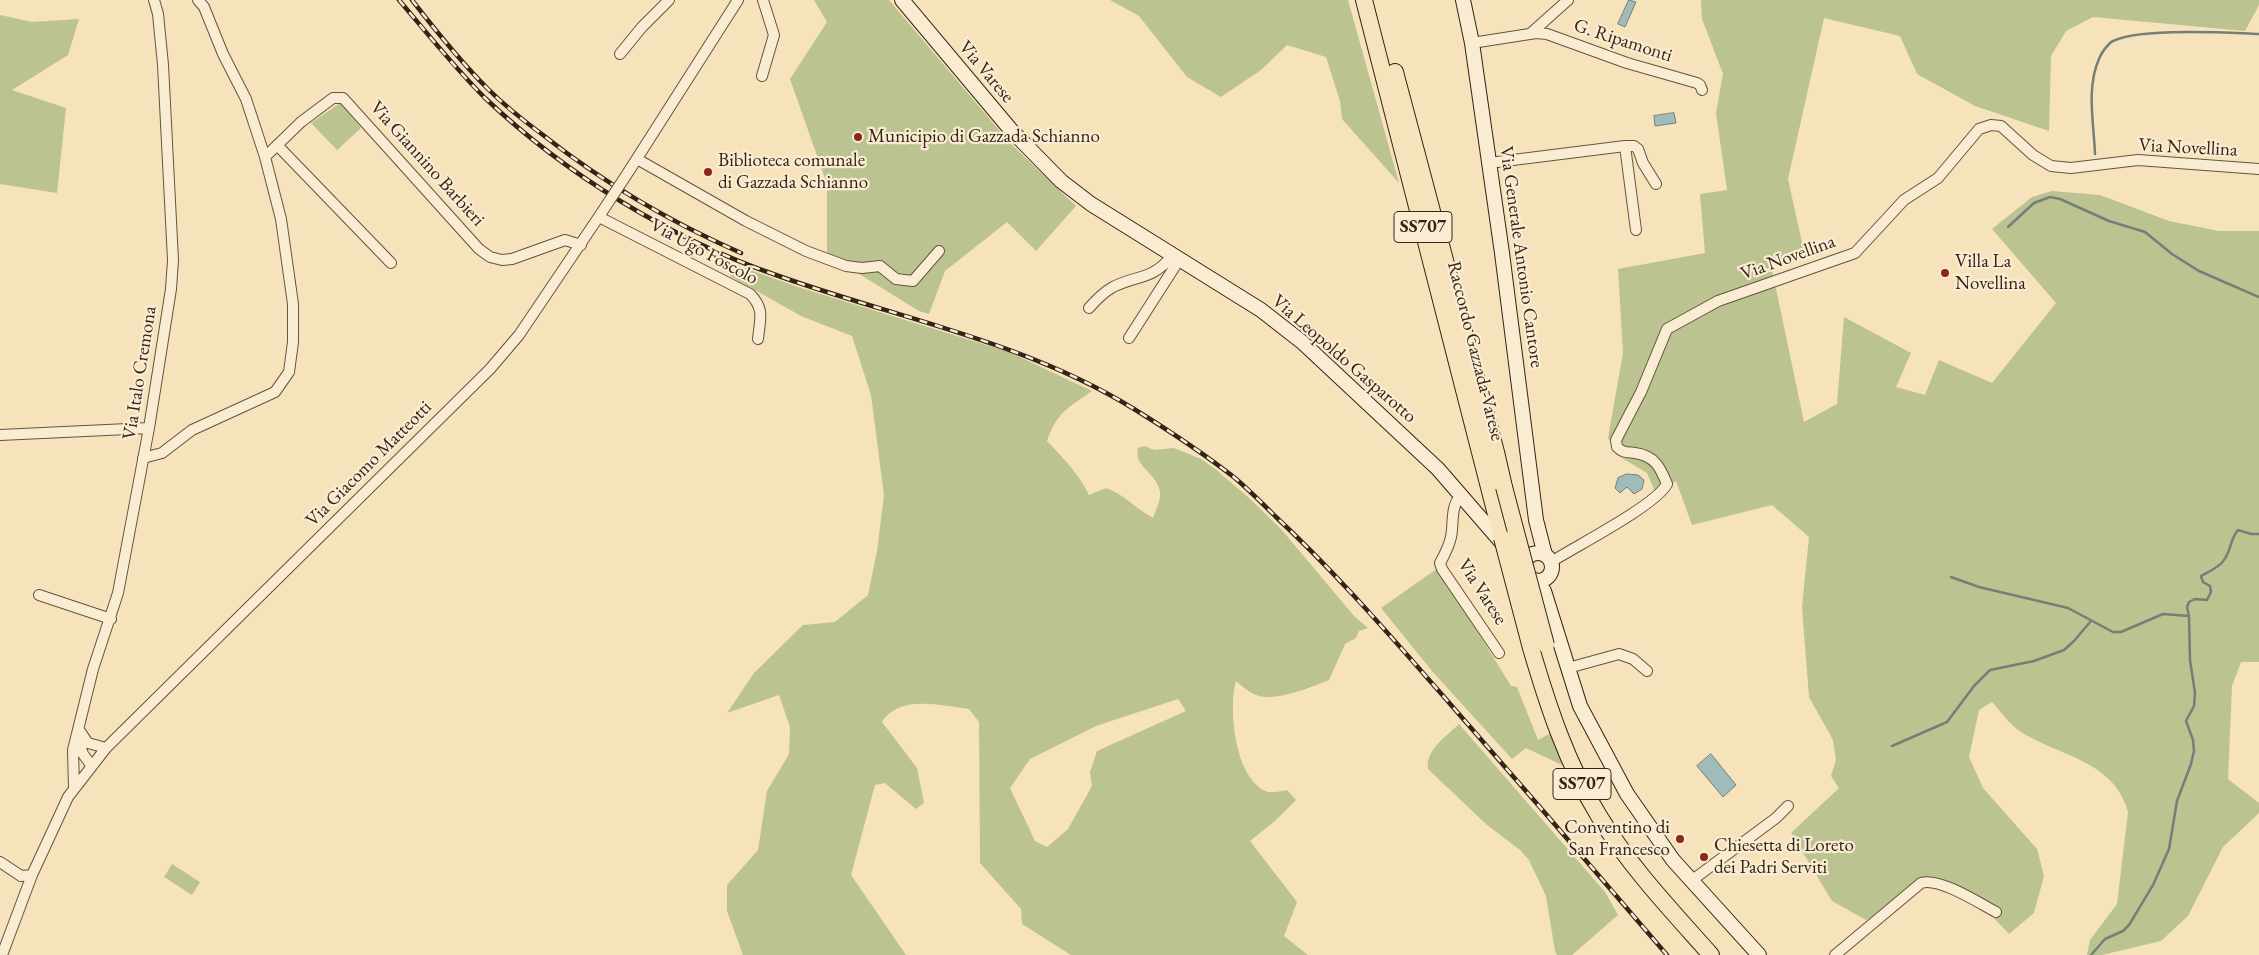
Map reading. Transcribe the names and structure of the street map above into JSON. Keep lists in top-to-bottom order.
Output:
{
  "streets": {
    "highway": ["SS707", "Raccordo Gazzada-Varese"],
    "main road": ["Via Varese", "Via Generale Antonio Cantore", "Via Leopoldo Gasparotto"],
    "street": [
      "G. Ripamonti",
      "Via Novellina",
      "Via Giannino Barbieri",
      "Via Ugo Foscolo",
      "Via Italo Cremona",
      "Via Giacomo Matteotti"
    ]
  },
  "crossings": [
    ["G. Ripamonti", "Via Generale Antonio Cantore"],
    ["Via Varese", "Via Leopoldo Gasparotto"],
    ["Via Novellina", "Via Generale Antonio Cantore"],
    ["Via Novellina", "Via Leopoldo Gasparotto"],
    ["Via Giannino Barbieri", "Via Giacomo Matteotti"],
    ["Via Ugo Foscolo", "Via Giacomo Matteotti"],
    ["Via Generale Antonio Cantore", "Via Leopoldo Gasparotto"],
    ["Raccordo Gazzada-Varese", "Via Leopoldo Gasparotto"],
    ["Via Italo Cremona", "Via Giacomo Matteotti"]
  ],
  "places": [
    "Municipio di Gazzada Schianno",
    "Biblioteca comunale di Gazzada Schianno",
    "Villa La Novellina",
    "Conventino di San Francesco",
    "Chiesetta di Loreto dei Padri Serviti"
  ]
}
